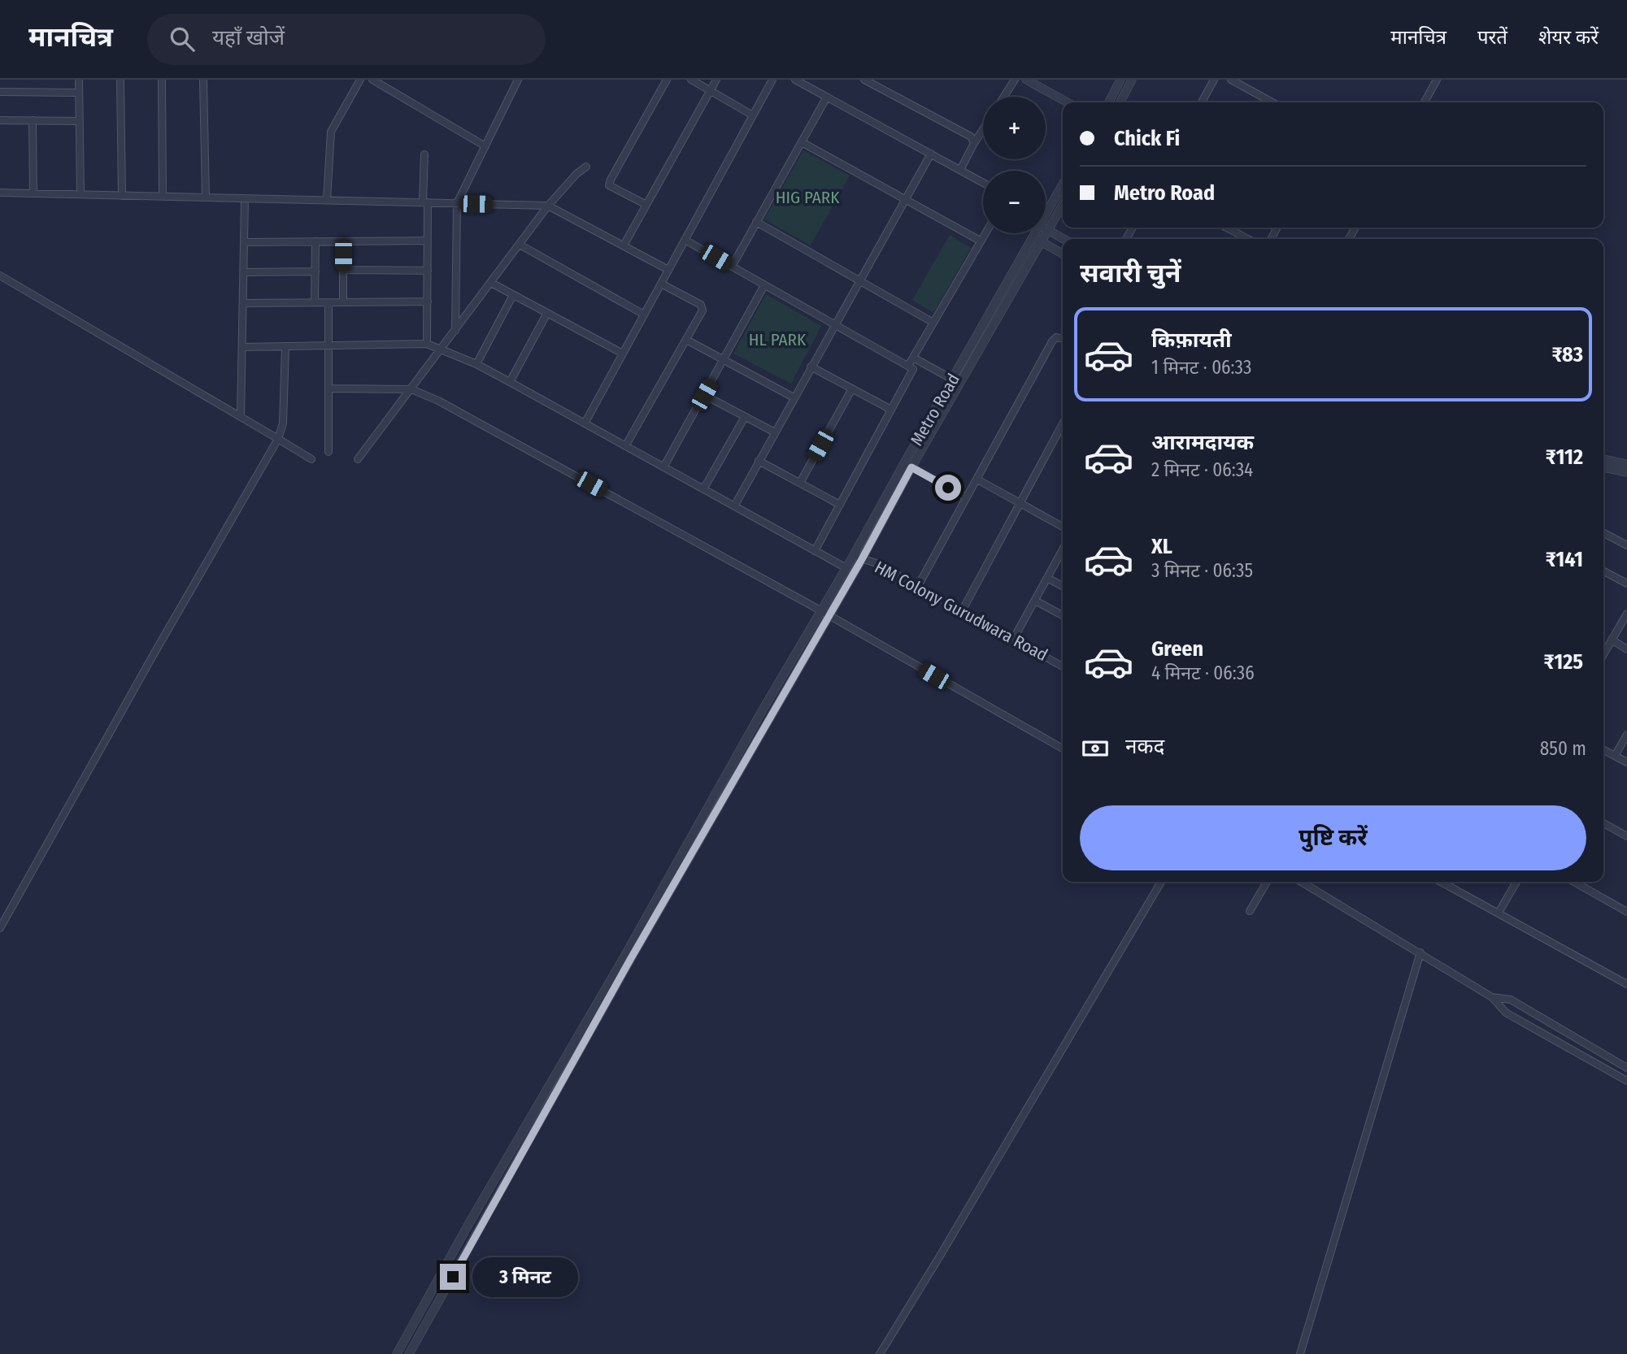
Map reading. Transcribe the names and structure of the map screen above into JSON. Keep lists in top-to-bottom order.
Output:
{
  "streets": {
    "street": ["Metro Road", "HM Colony Gurudwara Road"]
  },
  "crossings": [
    ["Metro Road", "HM Colony Gurudwara Road"]
  ],
  "parks": ["HIG PARK", "HL PARK"],
  "page": {
    "header": "मानचित्र",
    "search": "यहाँ खोजें",
    "nav": ["मानचित्र", "परतें", "शेयर करें"],
    "map_buttons": ["+", "−"],
    "banner": ["Chick Fi", "Metro Road"],
    "heading": "सवारी चुनें",
    "list": [
      {
        "name": "किफ़ायती",
        "note": "1 मिनट · 06:33",
        "value": "₹83"
      },
      {
        "name": "आरामदायक",
        "note": "2 मिनट · 06:34",
        "value": "₹112"
      },
      {
        "name": "XL",
        "note": "3 मिनट · 06:35",
        "value": "₹141"
      },
      {
        "name": "Green",
        "note": "4 मिनट · 06:36",
        "value": "₹125"
      }
    ],
    "pay": ["नकद", "850 m"],
    "buttons": "पुष्टि करें",
    "bubble": "3 मिनट"
  }
}
